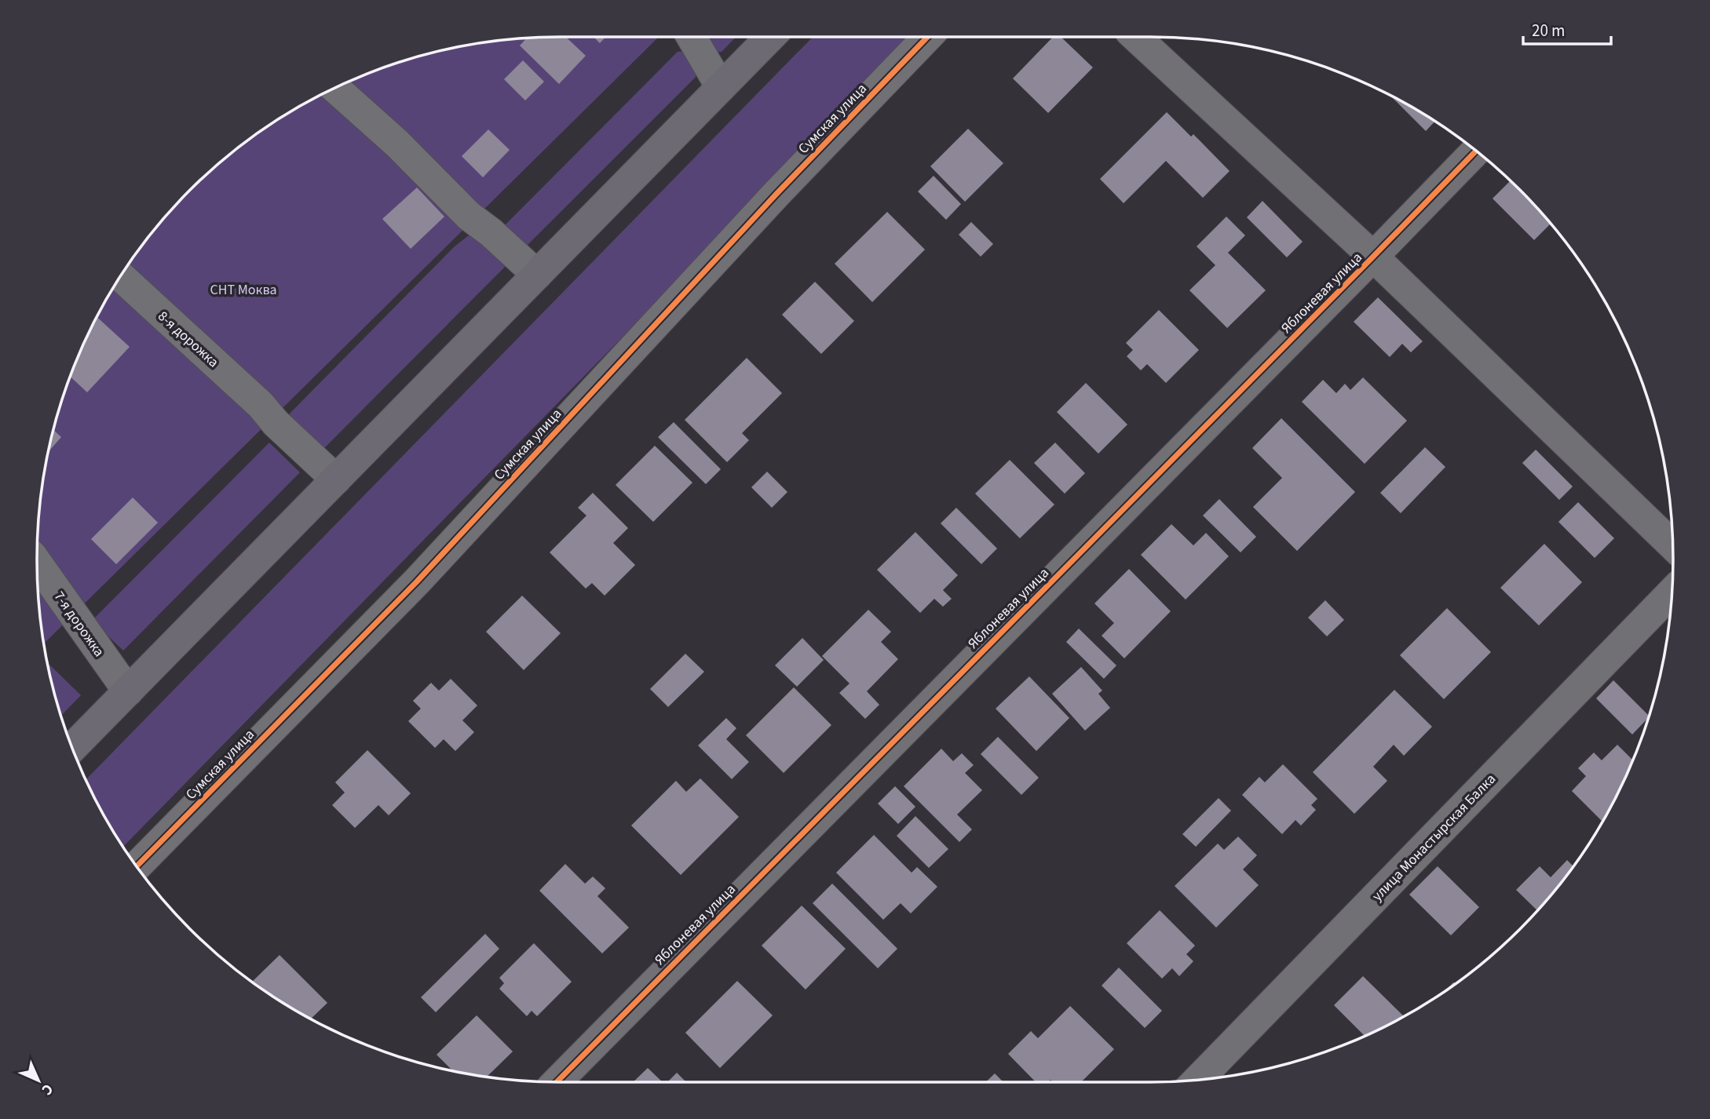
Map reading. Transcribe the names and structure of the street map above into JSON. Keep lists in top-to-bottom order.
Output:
{
  "streets": {
    "street": [
      "Сумская улица",
      "Яблоневая улица",
      "8-я дорожка",
      "7-я дорожка",
      "улица Монастырская Балка"
    ]
  },
  "parks": ["СНТ Моква"],
  "scale_bar": "20 m",
  "north": "bottom right"
}
